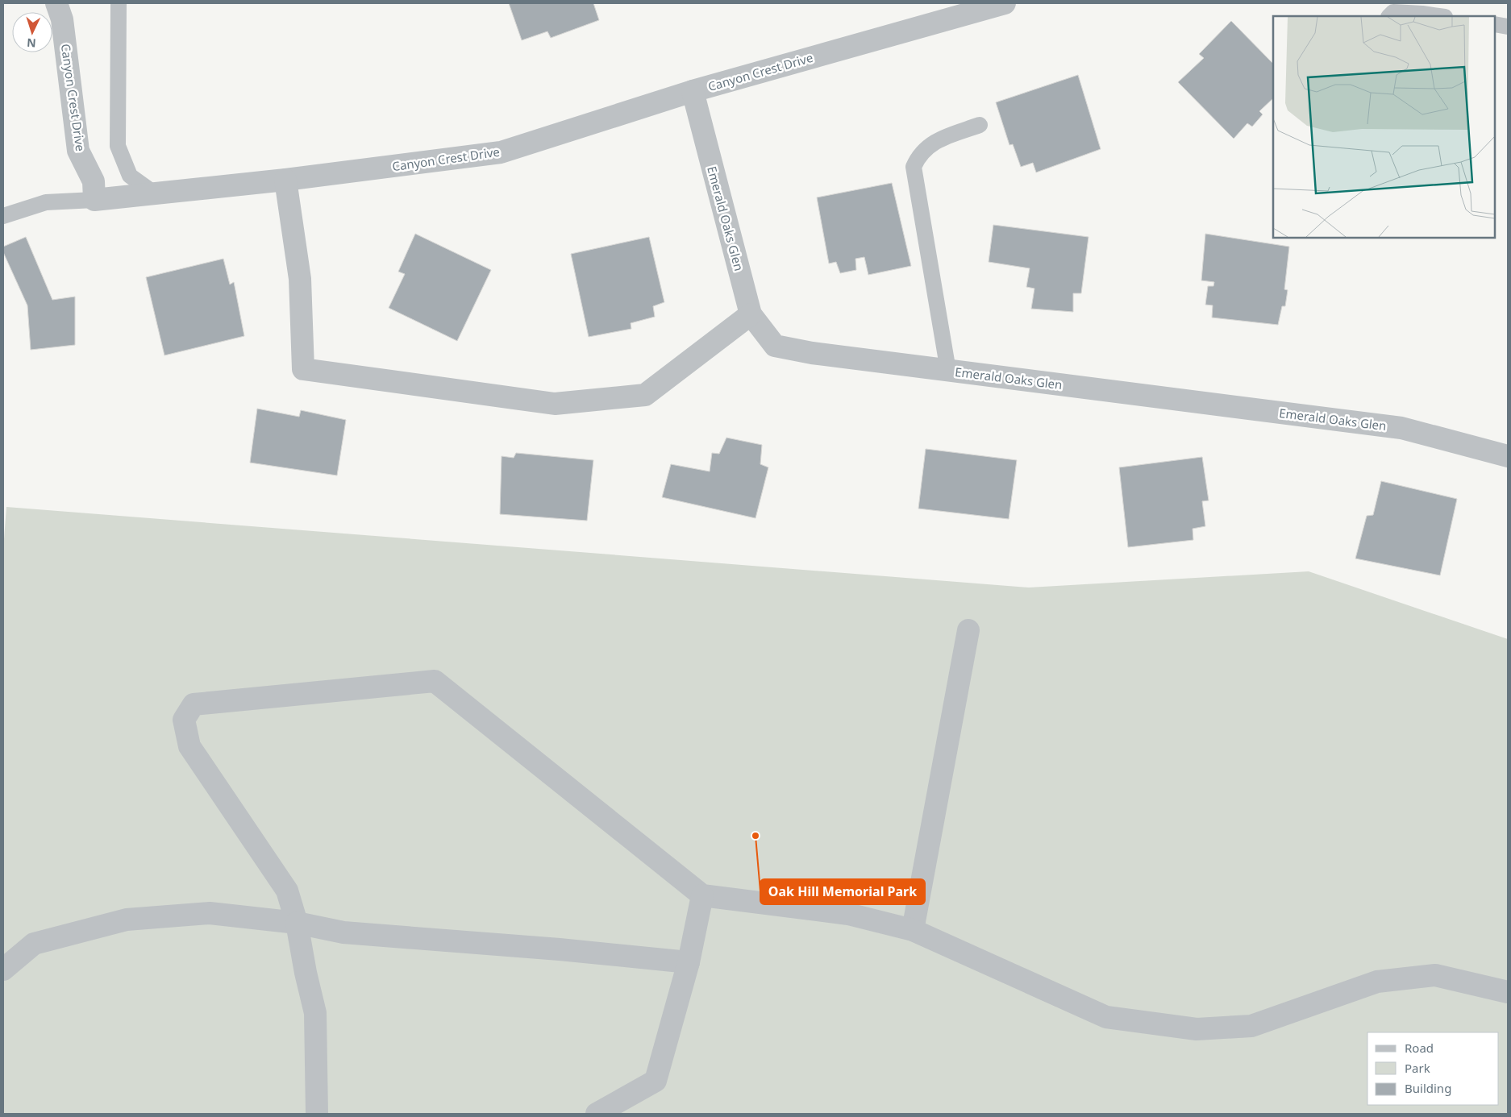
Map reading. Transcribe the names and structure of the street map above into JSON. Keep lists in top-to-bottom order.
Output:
{
  "streets": {
    "street": ["Canyon Crest Drive", "Emerald Oaks Glen"]
  },
  "crossings": [
    ["Canyon Crest Drive", "Emerald Oaks Glen"]
  ],
  "places": ["Oak Hill Memorial Park"],
  "legend": ["Road", "Park", "Building"],
  "north": "bottom"
}
